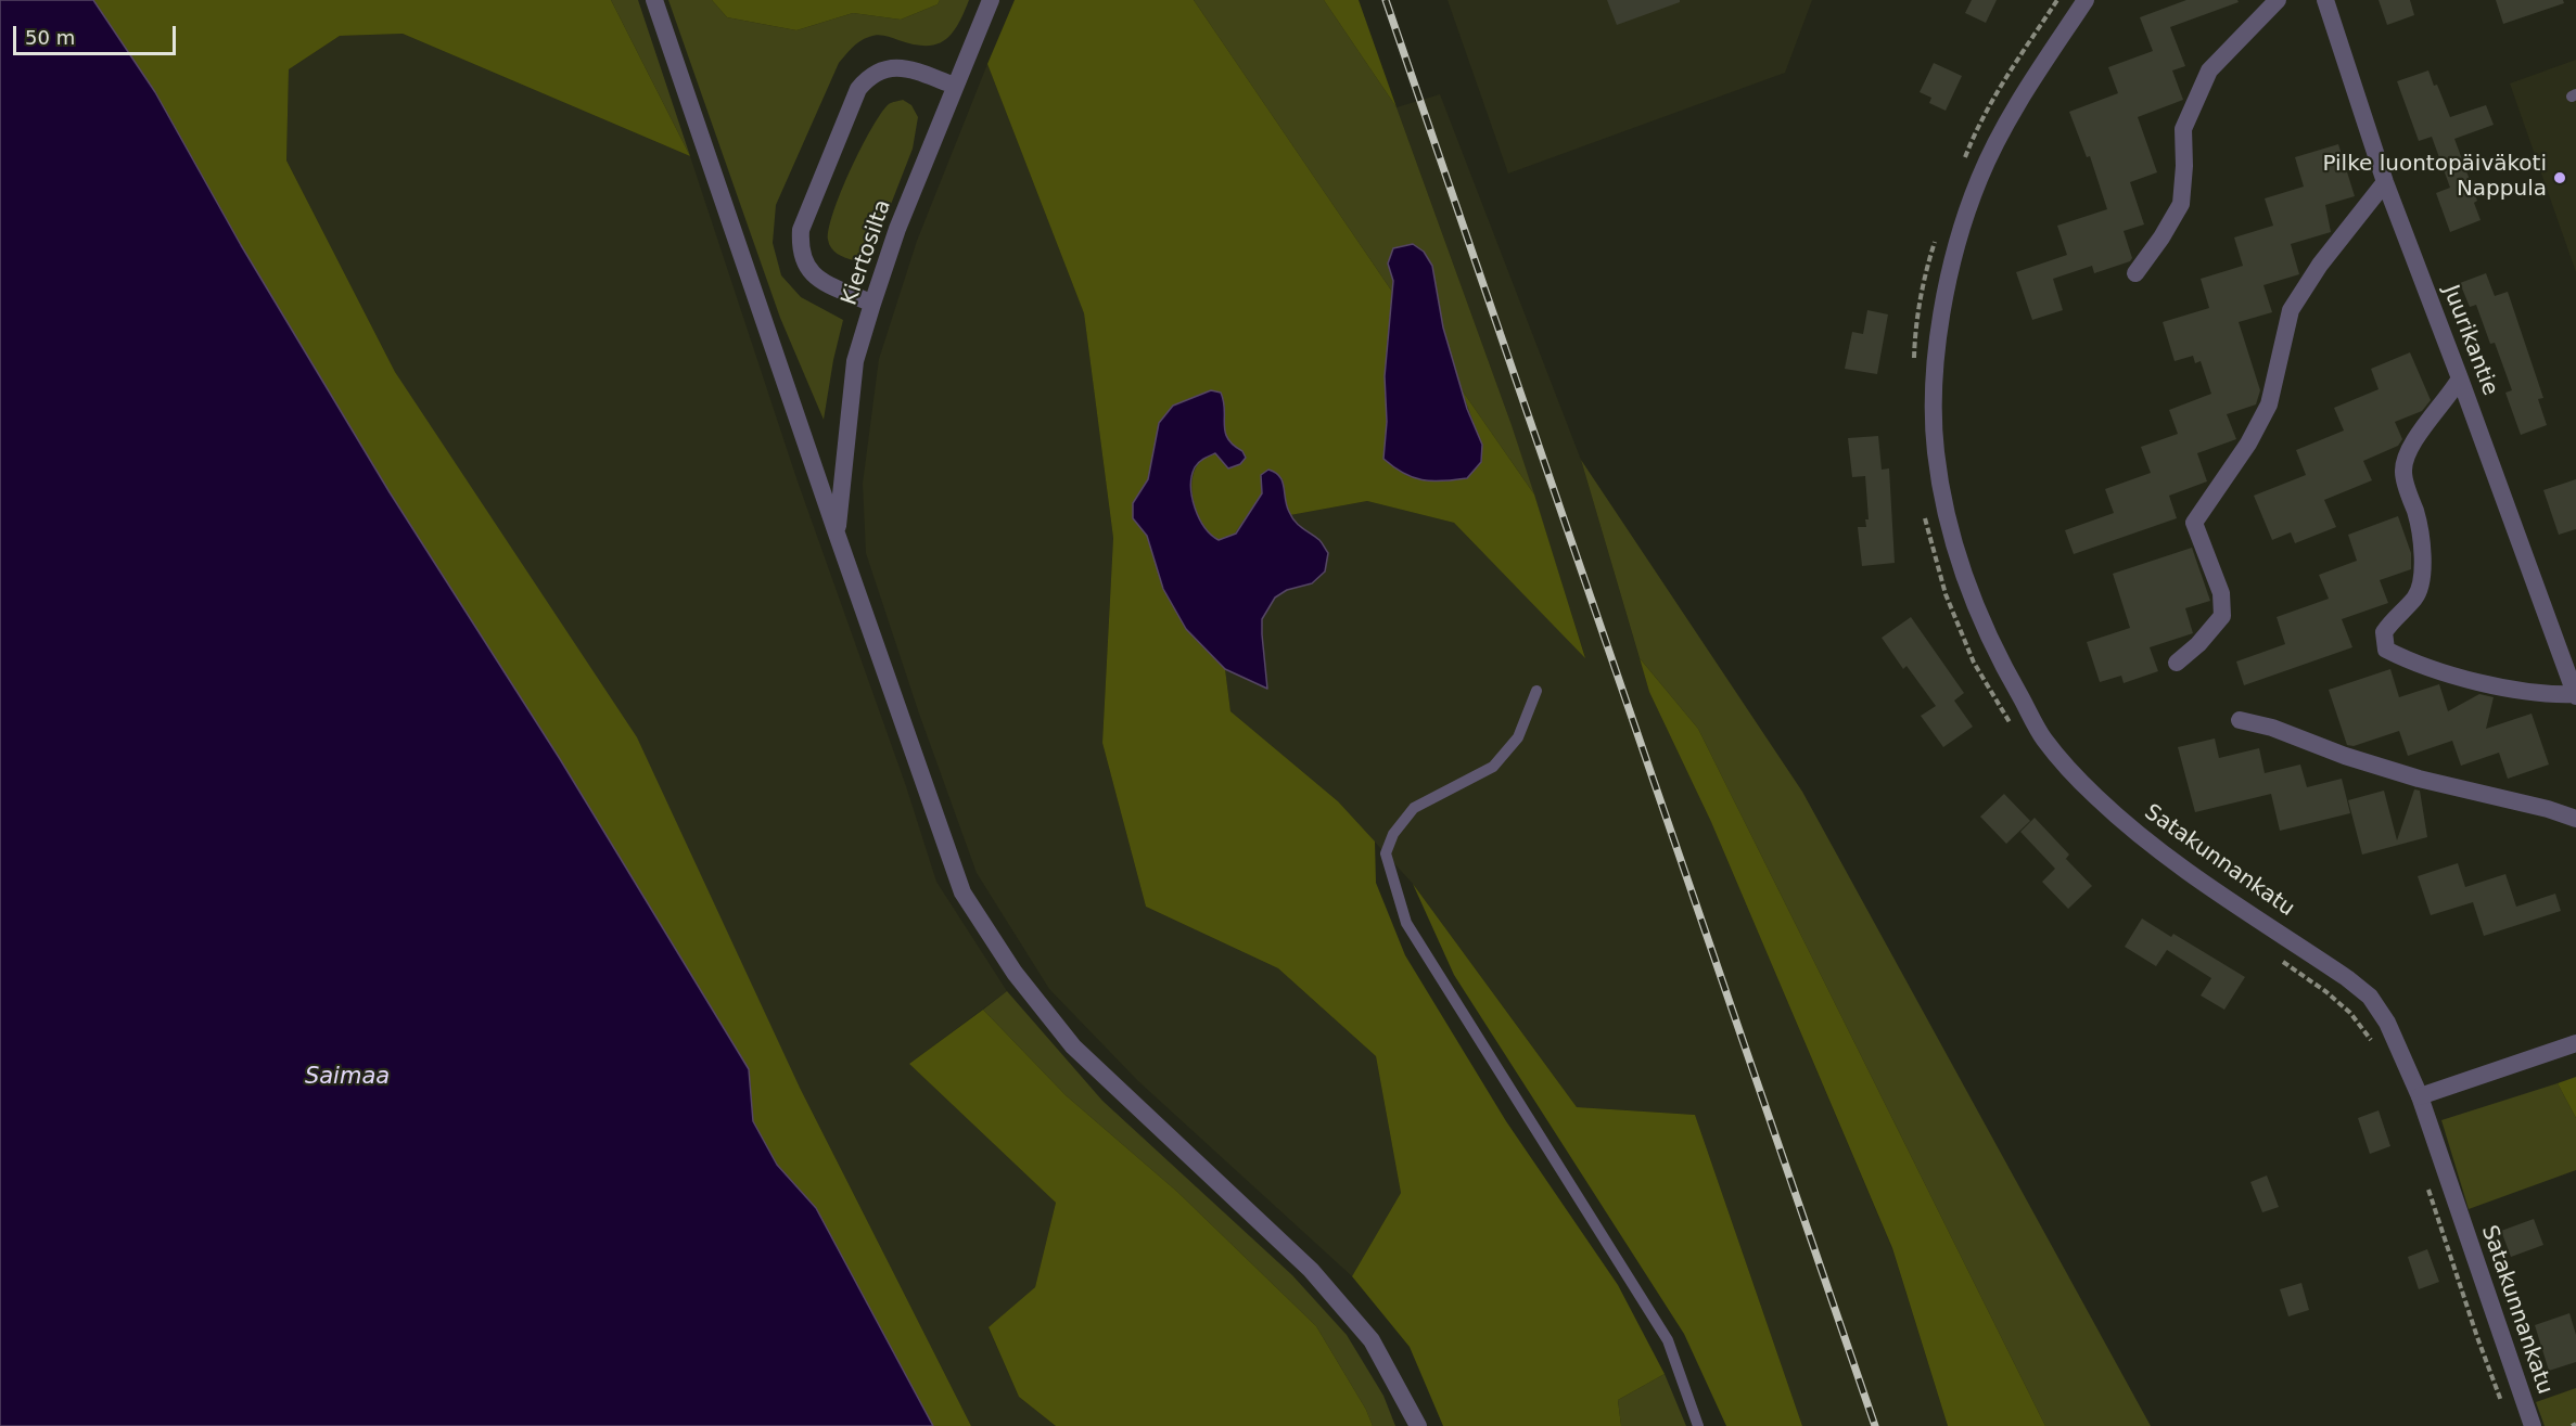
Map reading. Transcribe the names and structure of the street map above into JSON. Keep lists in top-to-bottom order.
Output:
{
  "streets": {
    "street": ["Kiertosilta", "Juurikantie", "Satakunnankatu"]
  },
  "water": ["Saimaa"],
  "places": ["Pilke luontopäiväkoti Nappula"],
  "scale_bar": "50 m"
}
